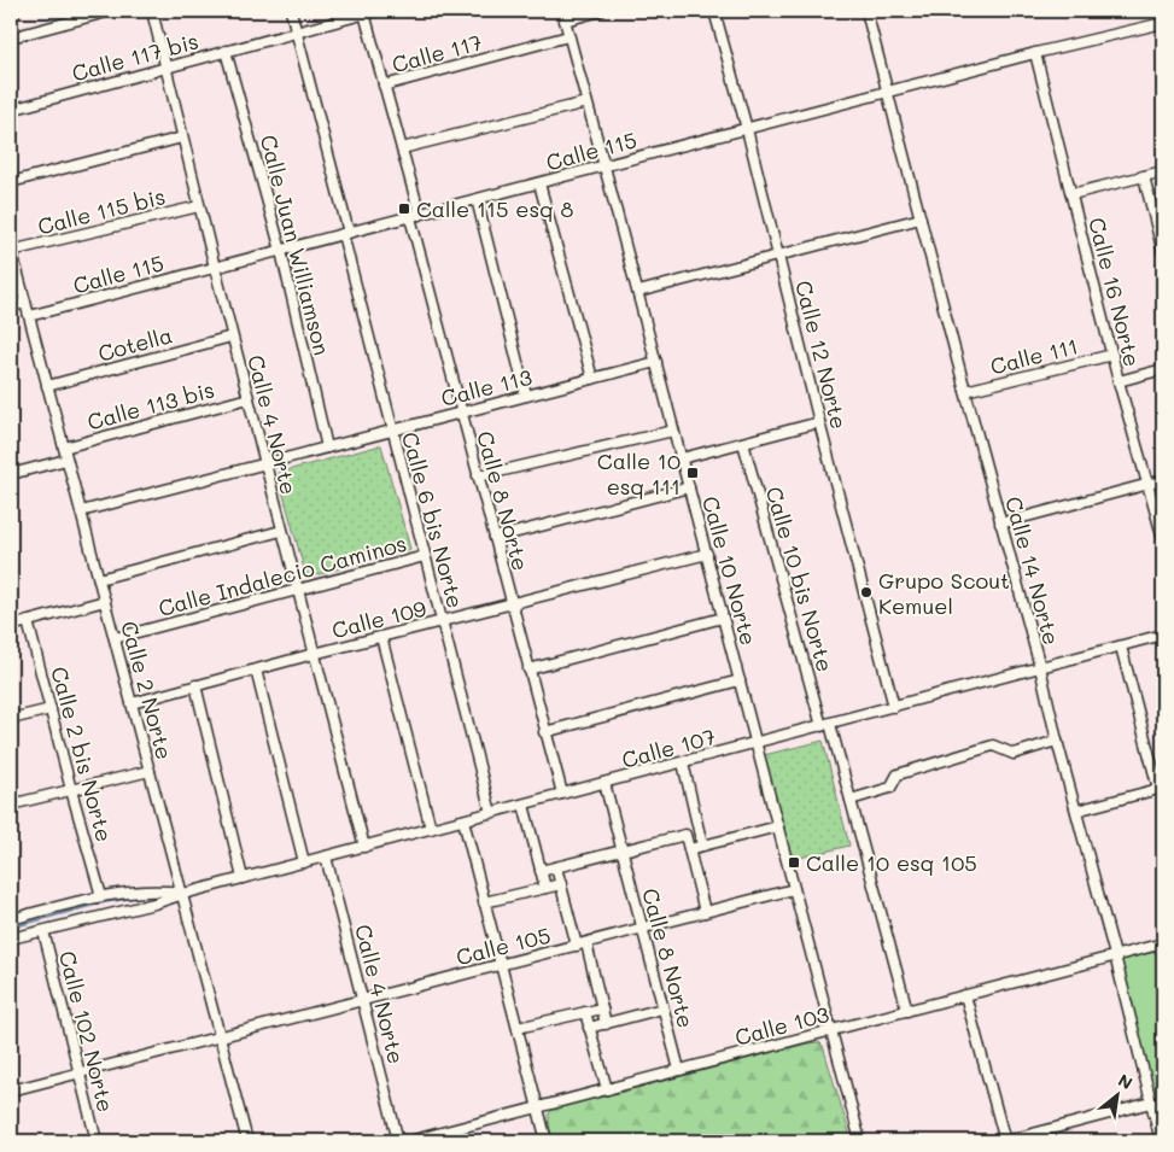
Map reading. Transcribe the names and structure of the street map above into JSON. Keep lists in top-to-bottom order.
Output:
{
  "streets": {
    "street": [
      "Calle 117",
      "Calle 117 bis",
      "Calle 115",
      "Calle 115 bis",
      "Calle Juan Williamson",
      "Calle 16 Norte",
      "Cotella",
      "Calle 12 Norte",
      "Calle 111",
      "Calle 113",
      "Calle 113 bis",
      "Calle 4 Norte",
      "Calle 8 Norte",
      "Calle 6 bis Norte",
      "Calle 10 Norte",
      "Calle 14 Norte",
      "Calle Indalecio Caminos",
      "Calle 10 bis Norte",
      "Calle 109",
      "Calle 2 Norte",
      "Calle 107",
      "Calle 2 bis Norte",
      "Calle 105",
      "Calle 103",
      "Calle 102 Norte"
    ]
  },
  "crossings": [
    ["Calle 117", "Calle 8 Norte"],
    ["Calle 117", "Calle 10 Norte"],
    ["Calle 117 bis", "Calle Juan Williamson"],
    ["Calle 117 bis", "Calle 4 Norte"],
    ["Calle 117 bis", "Calle 8 Norte"],
    ["Calle 117 bis", "Calle 6 bis Norte"],
    ["Calle 115", "Calle Juan Williamson"],
    ["Calle 115", "Calle 16 Norte"],
    ["Calle 115", "Calle 12 Norte"],
    ["Calle 115", "Calle 4 Norte"],
    ["Calle 115", "Calle 8 Norte"],
    ["Calle 115", "Calle 6 bis Norte"],
    ["Calle 115", "Calle 10 Norte"],
    ["Calle 115", "Calle 14 Norte"],
    ["Calle 115", "Calle 2 Norte"],
    ["Calle 115 bis", "Calle 4 Norte"],
    ["Calle 115 bis", "Calle 2 Norte"],
    ["Calle Juan Williamson", "Calle 113"],
    ["Calle 16 Norte", "Calle 111"],
    ["Cotella", "Calle 4 Norte"],
    ["Cotella", "Calle 2 Norte"],
    ["Calle 12 Norte", "Calle 107"],
    ["Calle 111", "Calle 14 Norte"],
    ["Calle 113", "Calle 4 Norte"],
    ["Calle 113", "Calle 8 Norte"],
    ["Calle 113", "Calle 6 bis Norte"],
    ["Calle 113", "Calle 10 Norte"],
    ["Calle 113", "Calle 2 Norte"],
    ["Calle 113 bis", "Calle 4 Norte"],
    ["Calle 113 bis", "Calle 2 Norte"],
    ["Calle 4 Norte", "Calle Indalecio Caminos"],
    ["Calle 4 Norte", "Calle 109"],
    ["Calle 4 Norte", "Calle 107"],
    ["Calle 4 Norte", "Calle 105"],
    ["Calle 8 Norte", "Calle 109"],
    ["Calle 8 Norte", "Calle 107"],
    ["Calle 8 Norte", "Calle 105"],
    ["Calle 8 Norte", "Calle 103"],
    ["Calle 6 bis Norte", "Calle Indalecio Caminos"],
    ["Calle 6 bis Norte", "Calle 109"],
    ["Calle 6 bis Norte", "Calle 107"],
    ["Calle 10 Norte", "Calle 109"],
    ["Calle 10 Norte", "Calle 107"],
    ["Calle 10 Norte", "Calle 105"],
    ["Calle 10 Norte", "Calle 103"],
    ["Calle 14 Norte", "Calle 107"],
    ["Calle 14 Norte", "Calle 103"],
    ["Calle Indalecio Caminos", "Calle 2 Norte"],
    ["Calle 10 bis Norte", "Calle 107"],
    ["Calle 10 bis Norte", "Calle 103"],
    ["Calle 109", "Calle 2 Norte"],
    ["Calle 2 Norte", "Calle 107"],
    ["Calle 2 Norte", "Calle 105"],
    ["Calle 105", "Calle 102 Norte"]
  ],
  "places": {
    "transit": ["Calle 115 esq 8", "Calle 10 esq 111", "Calle 10 esq 105"],
    "other": ["Grupo Scout Kemuel"]
  },
  "north": "top right"
}
